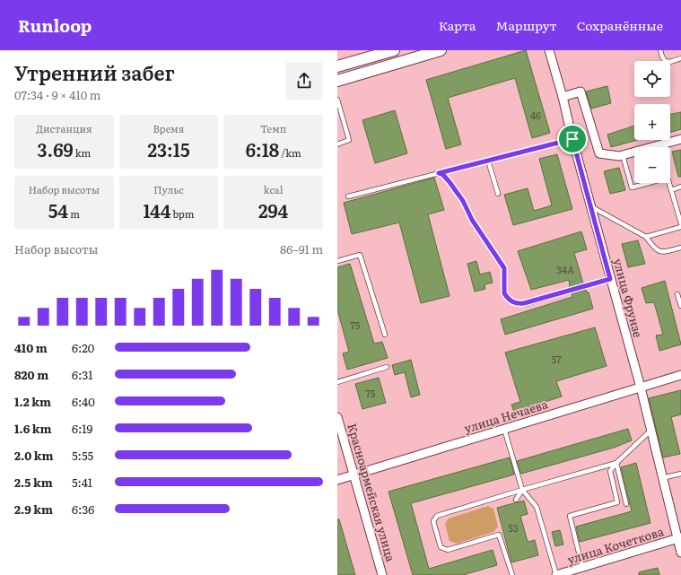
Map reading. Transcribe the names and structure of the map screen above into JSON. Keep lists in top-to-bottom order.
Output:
{
  "streets": {
    "street": [
      "улица Фрунзе",
      "улица Нечаева",
      "Красноармейская улица",
      "улица Кочеткова"
    ]
  },
  "crossings": [
    ["улица Фрунзе", "улица Нечаева"],
    ["улица Фрунзе", "улица Кочеткова"],
    ["улица Нечаева", "Красноармейская улица"]
  ],
  "house_numbers": [
    "46",
    "34А",
    "75",
    "57",
    "75",
    "53"
  ],
  "page": {
    "header": "Runloop",
    "nav": ["Карта", "Маршрут", "Сохранённые"],
    "heading": ["Утренний забег", "07:34 · 9 × 410 m"],
    "map_buttons": ["+", "−"],
    "stats": [
      ["Дистанция", "3.69 km"],
      ["Время", "23:15"],
      ["Темп", "6:18 /km"],
      ["Набор высоты", "54 m"],
      ["Пульс", "144 bpm"],
      ["kcal", "294"]
    ],
    "chart": ["Набор высоты", "86–91 m"],
    "list": [
      {
        "name": "410 m",
        "note": "6:20"
      },
      {
        "name": "820 m",
        "note": "6:31"
      },
      {
        "name": "1.2 km",
        "note": "6:40"
      },
      {
        "name": "1.6 km",
        "note": "6:19"
      },
      {
        "name": "2.0 km",
        "note": "5:55"
      },
      {
        "name": "2.5 km",
        "note": "5:41"
      },
      {
        "name": "2.9 km",
        "note": "6:36"
      }
    ]
  }
}
